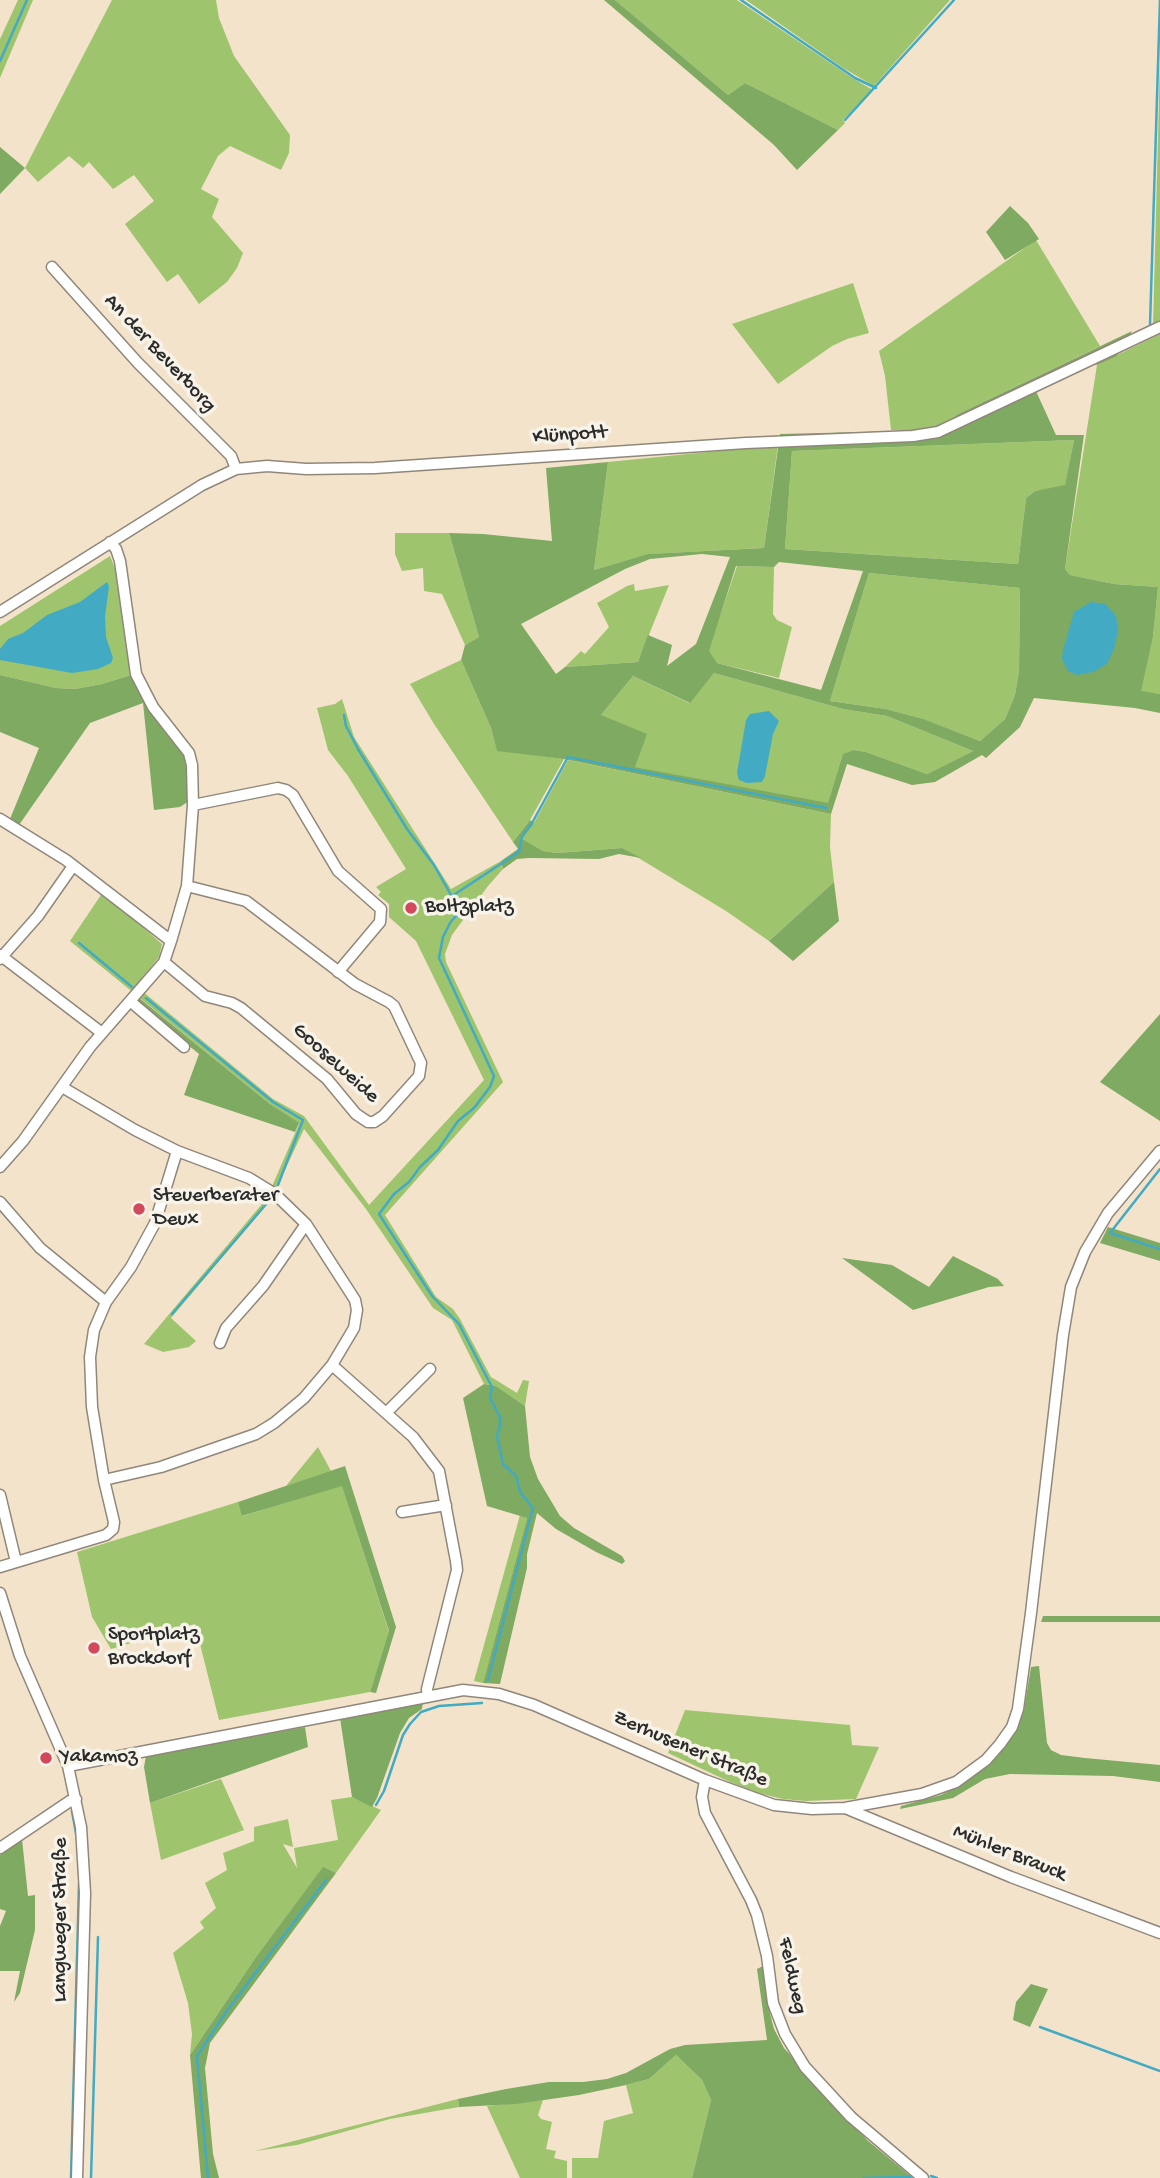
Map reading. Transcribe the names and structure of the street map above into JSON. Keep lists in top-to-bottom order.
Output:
{
  "streets": {
    "street": [
      "An der Beverborg",
      "Klünpott",
      "Gooseweide",
      "Zerhusener Straße",
      "Mühler Brauck",
      "Langweger Straße",
      "Feldweg"
    ]
  },
  "crossings": [
    ["An der Beverborg", "Klünpott"],
    ["Zerhusener Straße", "Mühler Brauck"],
    ["Zerhusener Straße", "Langweger Straße"],
    ["Zerhusener Straße", "Feldweg"]
  ],
  "places": [
    "Boltzplatz",
    "Steuerberater Deux",
    "Sportplatz Brockdorf",
    "Yakamoz"
  ]
}
